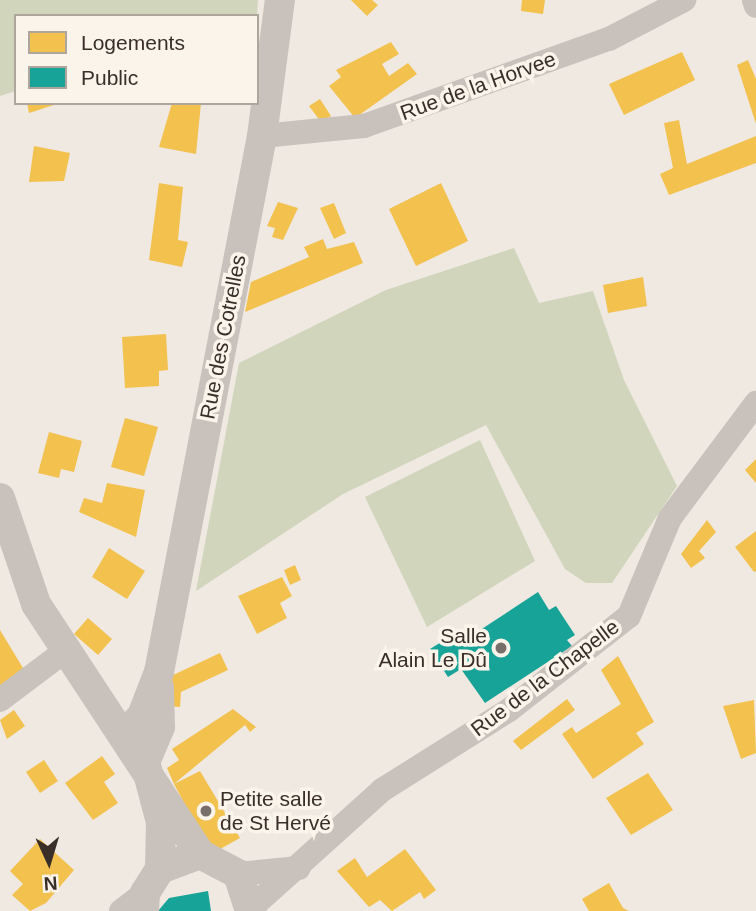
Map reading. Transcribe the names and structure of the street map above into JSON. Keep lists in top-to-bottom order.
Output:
{
  "streets": {
    "street": ["Rue de la Horvee", "Rue des Cotrelles", "Rue de la Chapelle"]
  },
  "crossings": [
    ["Rue de la Horvee", "Rue des Cotrelles"]
  ],
  "places": ["Salle Alain Le Dû", "Petite salle de St Hervé"],
  "legend": ["Logements", "Public"],
  "north": "bottom"
}
